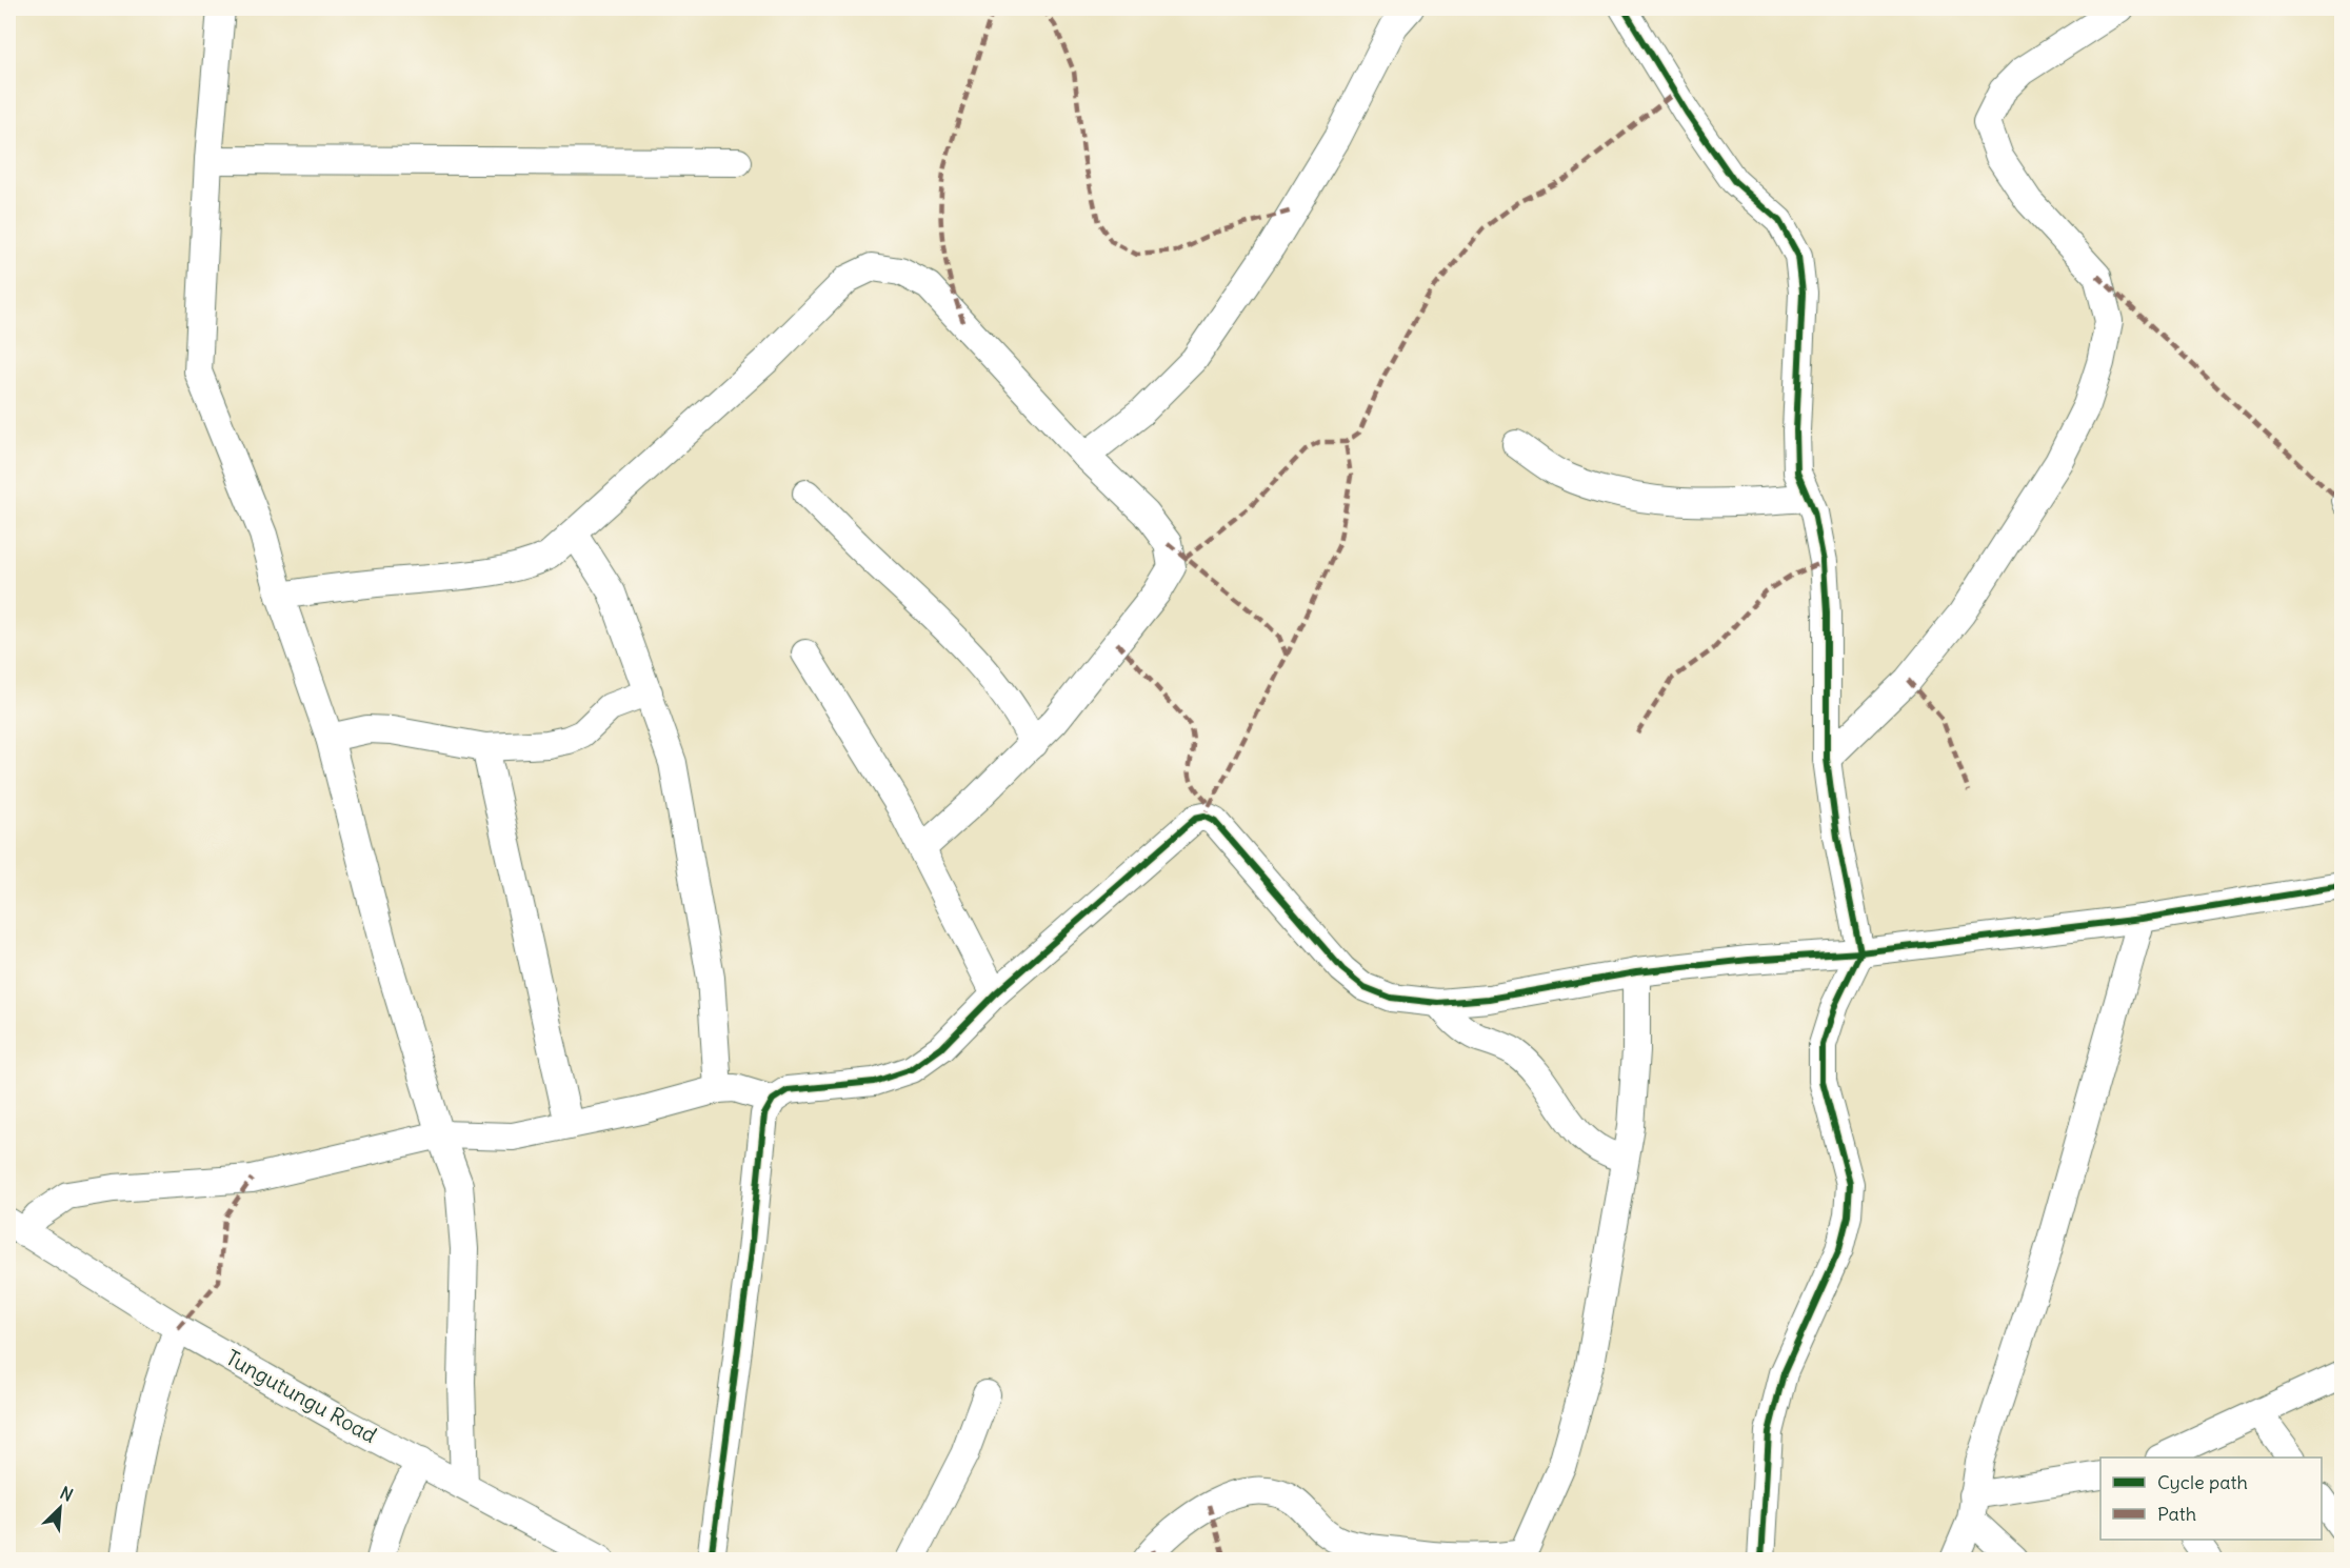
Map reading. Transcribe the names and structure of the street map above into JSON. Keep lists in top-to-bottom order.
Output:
{
  "streets": {
    "street": ["Tungutungu Road"]
  },
  "legend": ["Cycle path", "Path"],
  "north": "top right"
}
